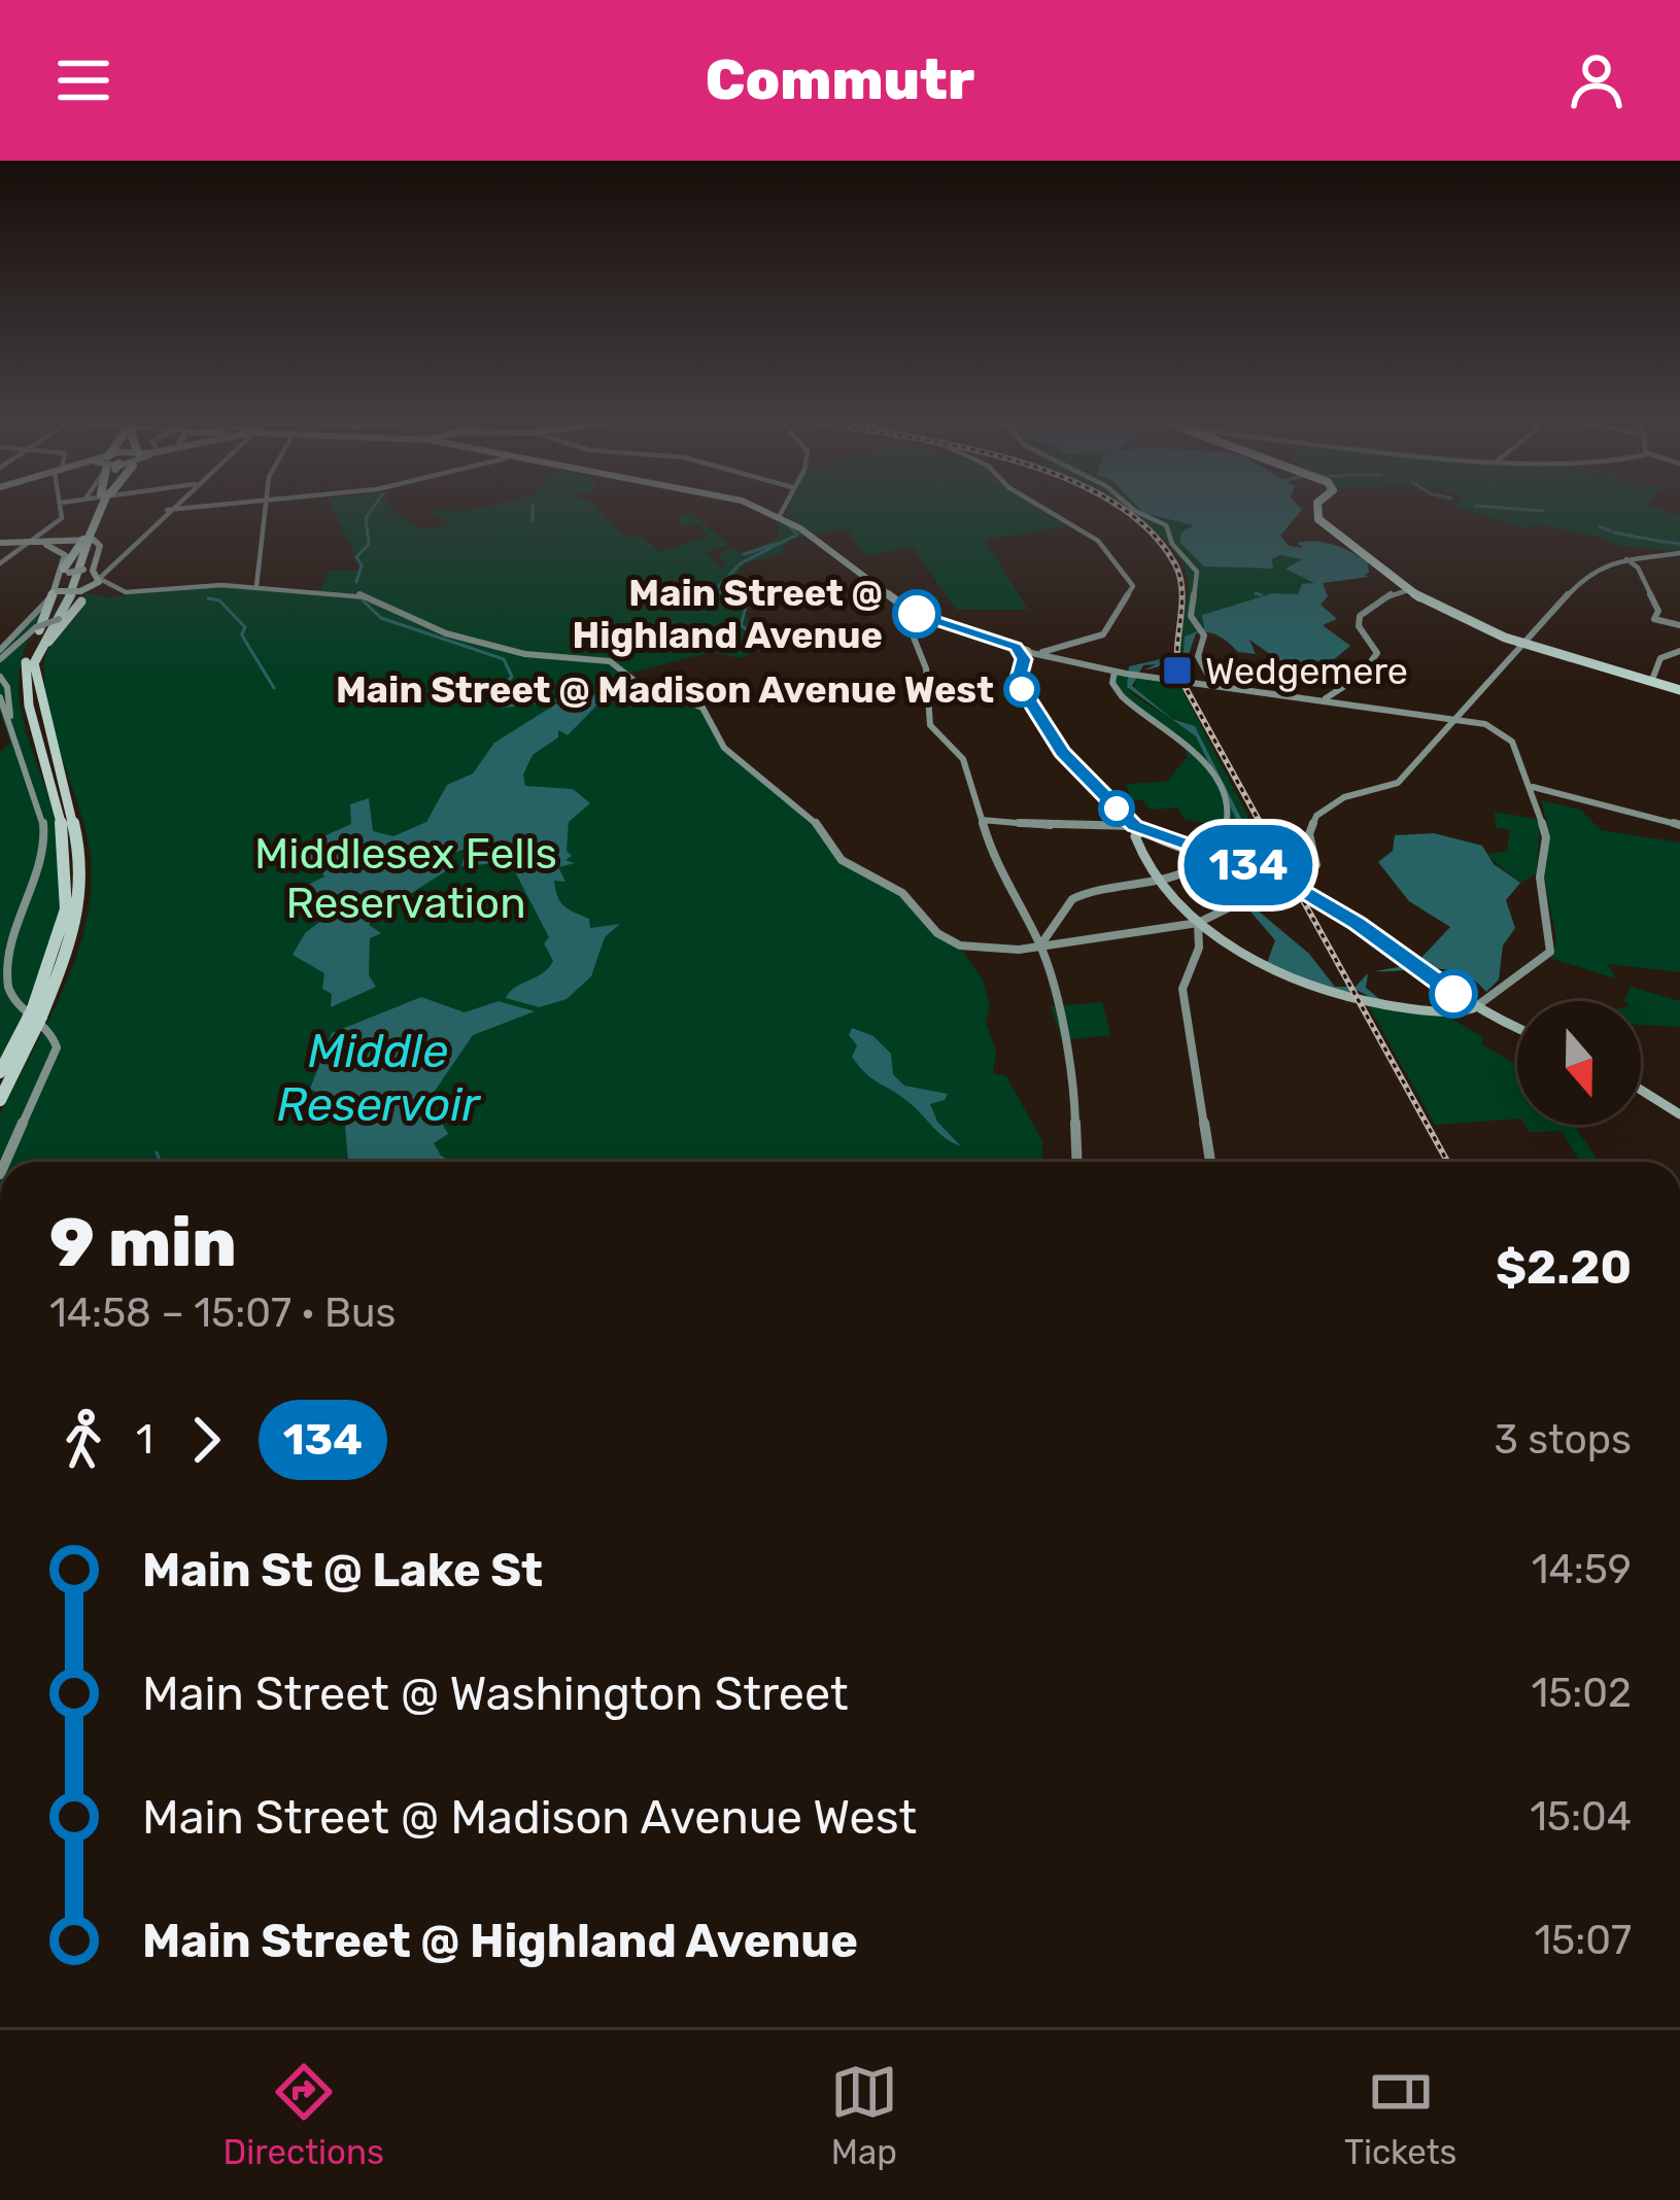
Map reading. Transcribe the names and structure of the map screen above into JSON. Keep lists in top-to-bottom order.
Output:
{
  "water": ["Middle Reservoir"],
  "parks": ["Middlesex Fells Reservation"],
  "places": {
    "other": ["Main Street @ Highland Avenue", "Main Street @ Madison Avenue West"],
    "transit": ["Wedgemere"]
  },
  "lines": ["bus line 134"],
  "north": "bottom",
  "page": {
    "header": "Commutr",
    "on_map": "134",
    "heading": ["9 min", "14:58 – 15:07 · Bus", "$2.20"],
    "legs": ["1", "134", "3 stops"],
    "list": [
      {
        "name": "Main St @ Lake St",
        "value": "14:59"
      },
      {
        "name": "Main Street @ Washington Street",
        "value": "15:02"
      },
      {
        "name": "Main Street @ Madison Avenue West",
        "value": "15:04"
      },
      {
        "name": "Main Street @ Highland Avenue",
        "value": "15:07"
      }
    ],
    "tabs": ["Directions", "Map", "Tickets"]
  }
}
